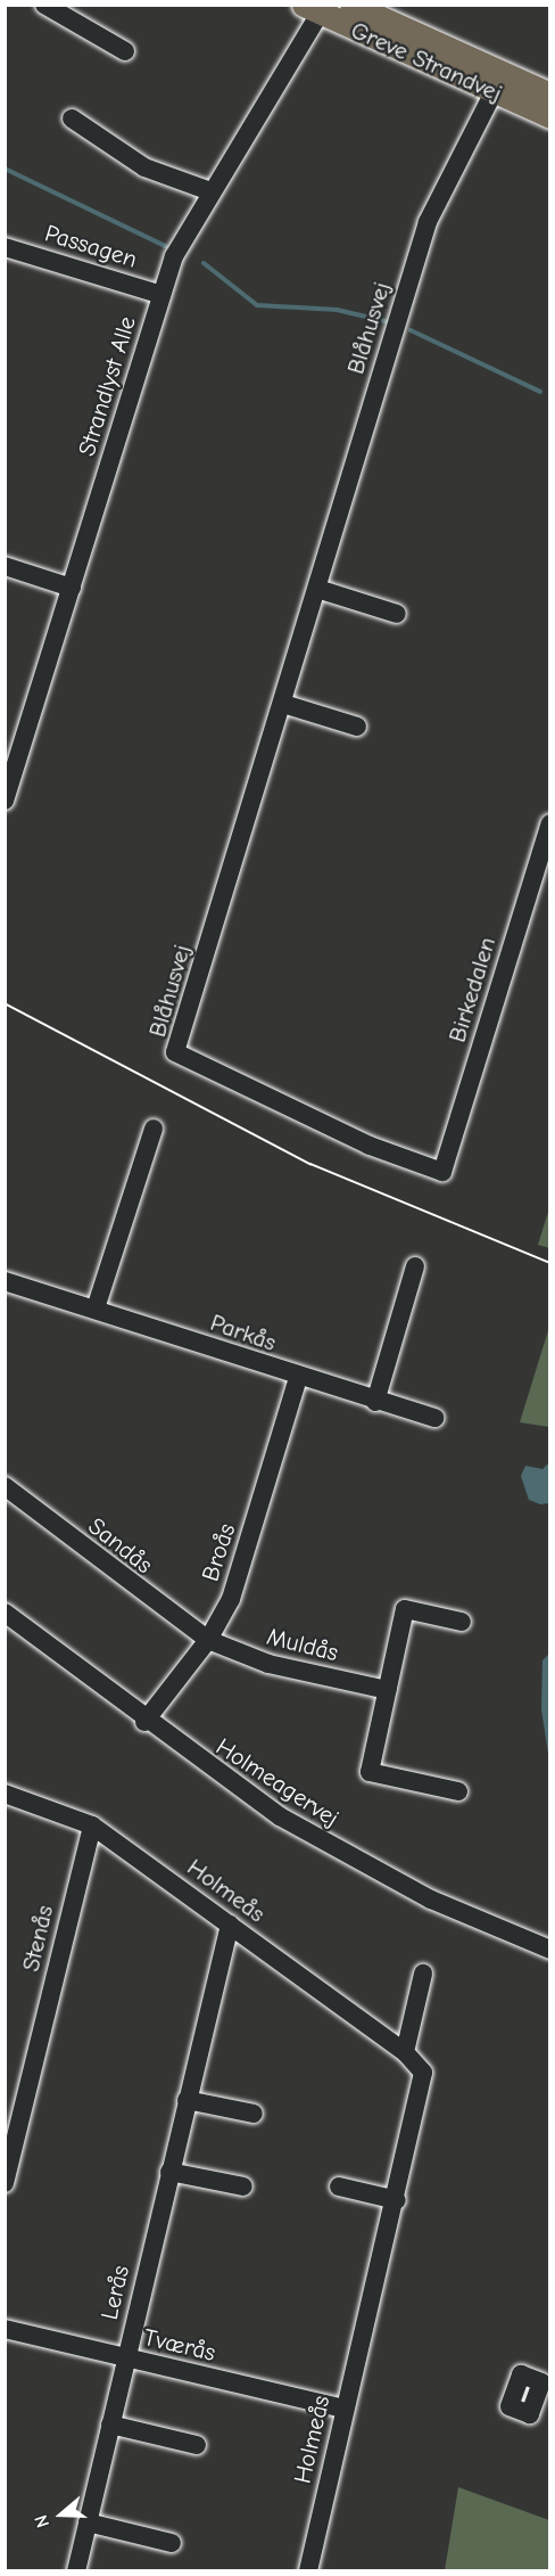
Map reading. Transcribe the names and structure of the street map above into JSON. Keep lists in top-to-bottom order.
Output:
{
  "streets": {
    "main road": ["Greve Strandvej"],
    "street": [
      "Passagen",
      "Blåhusvej",
      "Strandlyst Alle",
      "Birkedalen",
      "Parkås",
      "Sandås",
      "Broås",
      "Muldås",
      "Holmeagervej",
      "Holmeås",
      "Stenås",
      "Lerås",
      "Tværås"
    ]
  },
  "crossings": [
    ["Greve Strandvej", "Blåhusvej"],
    ["Greve Strandvej", "Strandlyst Alle"],
    ["Passagen", "Strandlyst Alle"],
    ["Blåhusvej", "Birkedalen"],
    ["Parkås", "Broås"],
    ["Sandås", "Broås"],
    ["Sandås", "Muldås"],
    ["Broås", "Muldås"],
    ["Broås", "Holmeagervej"],
    ["Holmeås", "Stenås"],
    ["Holmeås", "Lerås"],
    ["Holmeås", "Tværås"],
    ["Lerås", "Tværås"]
  ],
  "north": "left"
}
